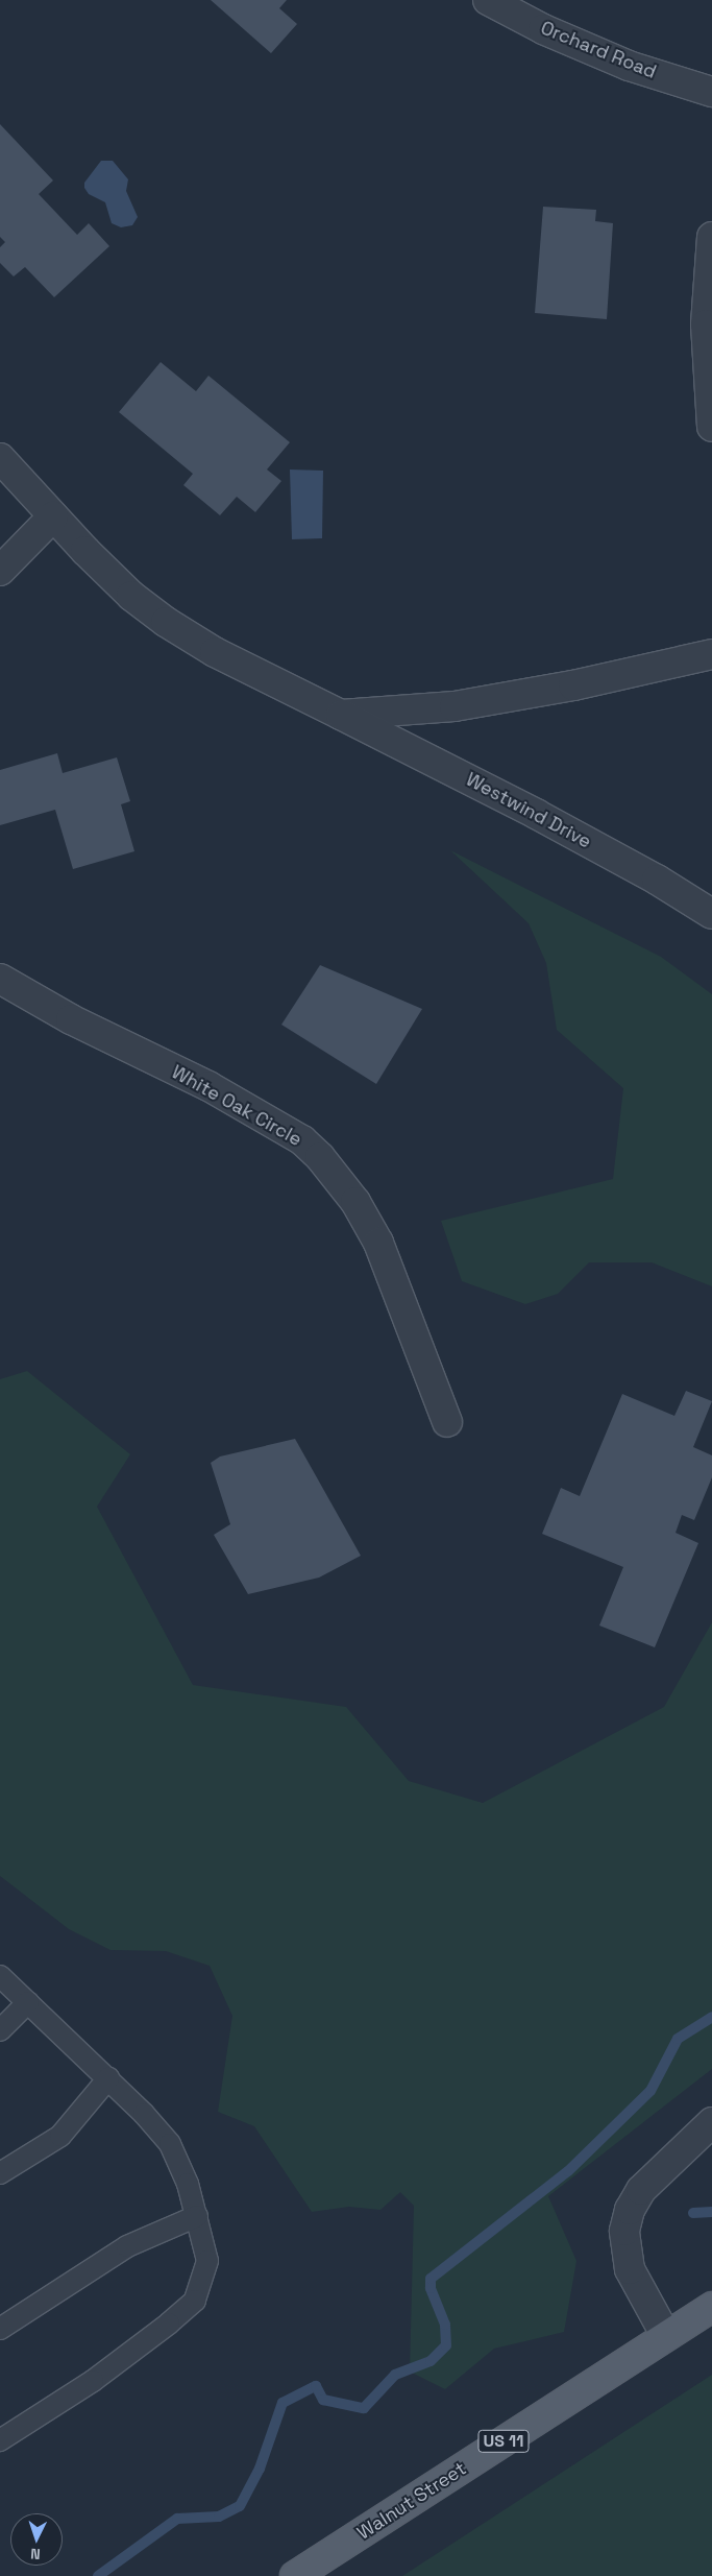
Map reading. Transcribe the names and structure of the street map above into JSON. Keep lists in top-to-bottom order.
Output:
{
  "streets": {
    "main road": ["US 11", "Walnut Street"],
    "street": ["Orchard Road", "Westwind Drive", "White Oak Circle"]
  },
  "north": "bottom"
}
